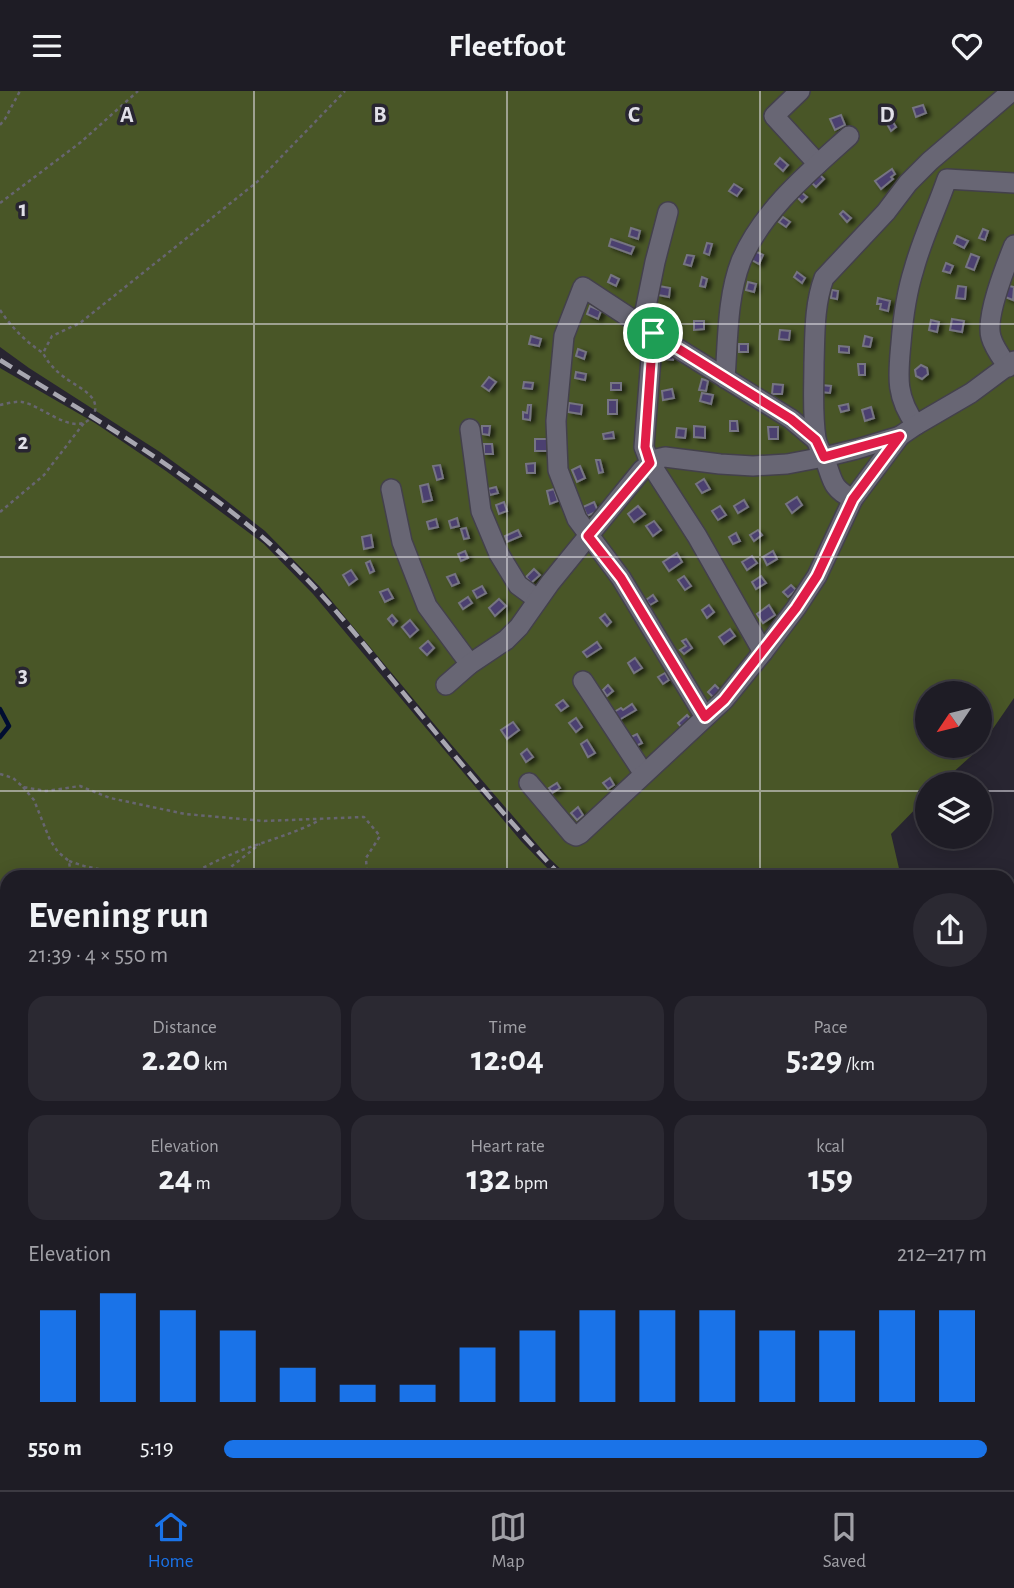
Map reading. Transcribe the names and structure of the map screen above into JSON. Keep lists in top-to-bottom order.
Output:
{
  "north": "bottom left",
  "page": {
    "header": "Fleetfoot",
    "heading": ["Evening run", "21:39 · 4 × 550 m"],
    "stats": [
      ["Distance", "2.20 km"],
      ["Time", "12:04"],
      ["Pace", "5:29 /km"],
      ["Elevation", "24 m"],
      ["Heart rate", "132 bpm"],
      ["kcal", "159"]
    ],
    "chart": ["Elevation", "212–217 m"],
    "list": [
      {
        "name": "550 m",
        "note": "5:19"
      }
    ],
    "tabs": ["Home", "Map", "Saved"]
  },
  "grid": {
    "columns": [
      "A",
      "B",
      "C",
      "D"
    ],
    "rows": ["1", "2", "3"]
  }
}
